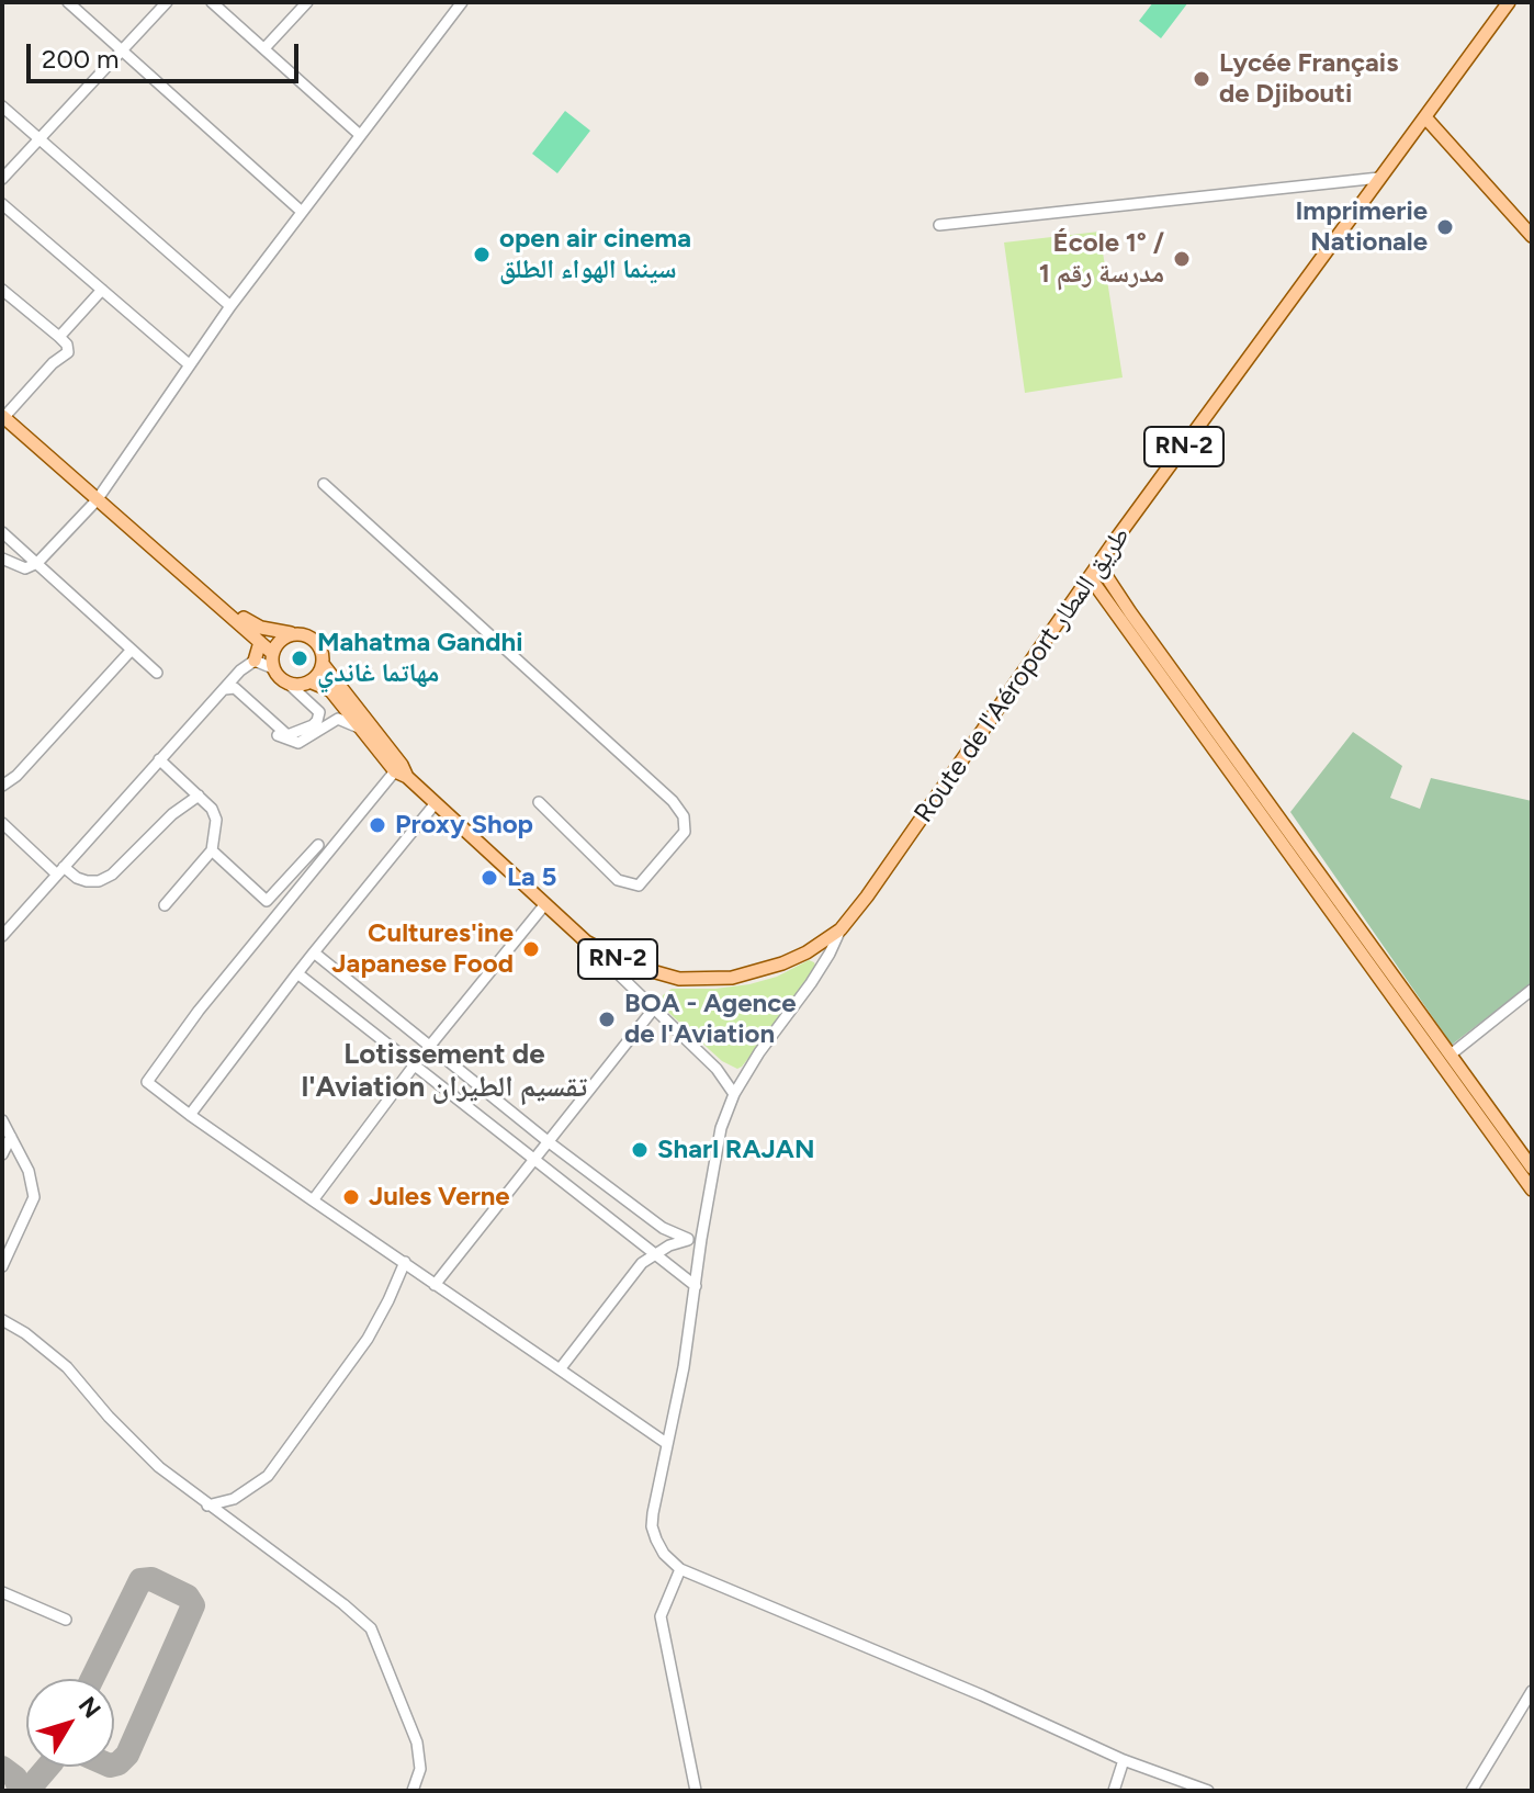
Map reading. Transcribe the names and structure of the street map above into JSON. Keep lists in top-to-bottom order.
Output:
{
  "streets": {
    "main road": ["RN-2", "Route de l'Aéroport طريق المطار"]
  },
  "crossings": [
    ["RN-2", "Route de l'Aéroport طريق المطار"]
  ],
  "districts": ["Lotissement de l'Aviation تقسيم الطيران"],
  "places": [
    "Lycée Français de Djibouti",
    "Imprimerie Nationale",
    "open air cinema سينما الهواء الطلق",
    "École 1° / مدرسة رقم 1",
    "Mahatma Gandhi مهاتما غاندي",
    "Proxy Shop",
    "La 5",
    "Cultures'ine Japanese Food",
    "BOA - Agence de l'Aviation",
    "Sharl RAJAN",
    "Jules Verne"
  ],
  "scale_bar": "200 m",
  "north": "top right"
}
